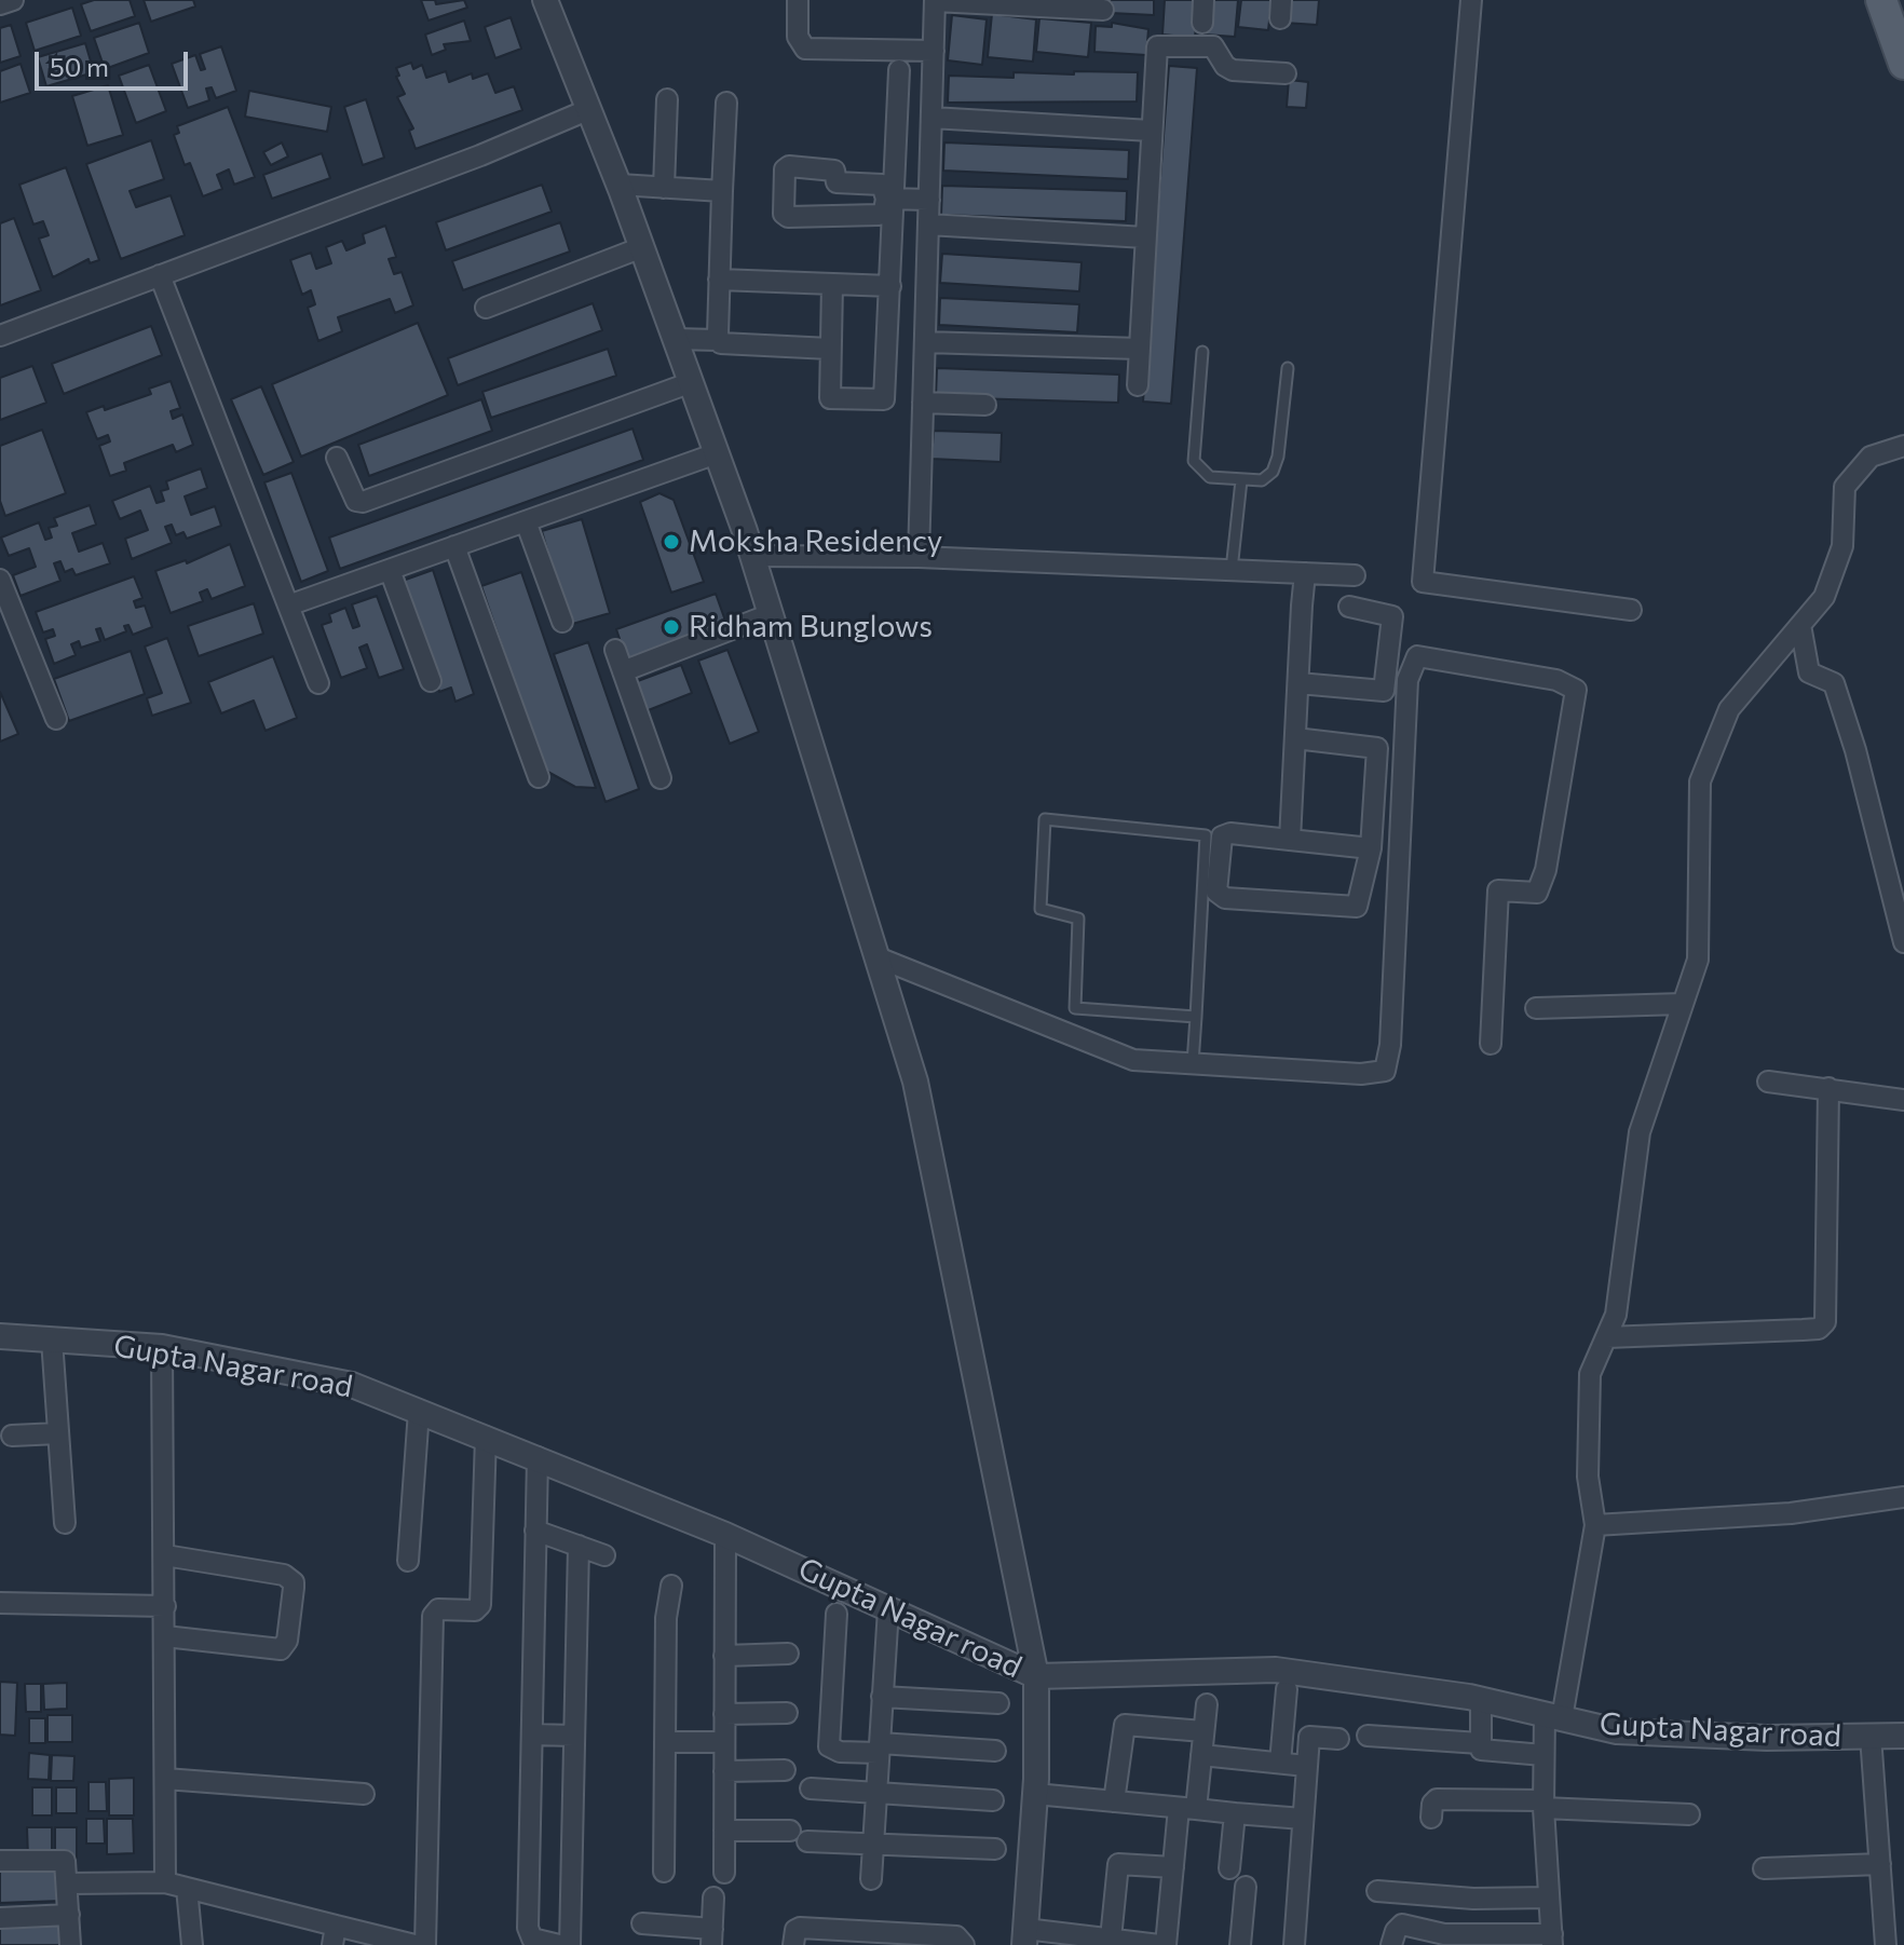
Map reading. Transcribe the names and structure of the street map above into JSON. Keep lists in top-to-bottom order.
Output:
{
  "streets": {
    "street": ["Gupta Nagar road"]
  },
  "places": ["Moksha Residency", "Ridham Bunglows"],
  "scale_bar": "50 m"
}
